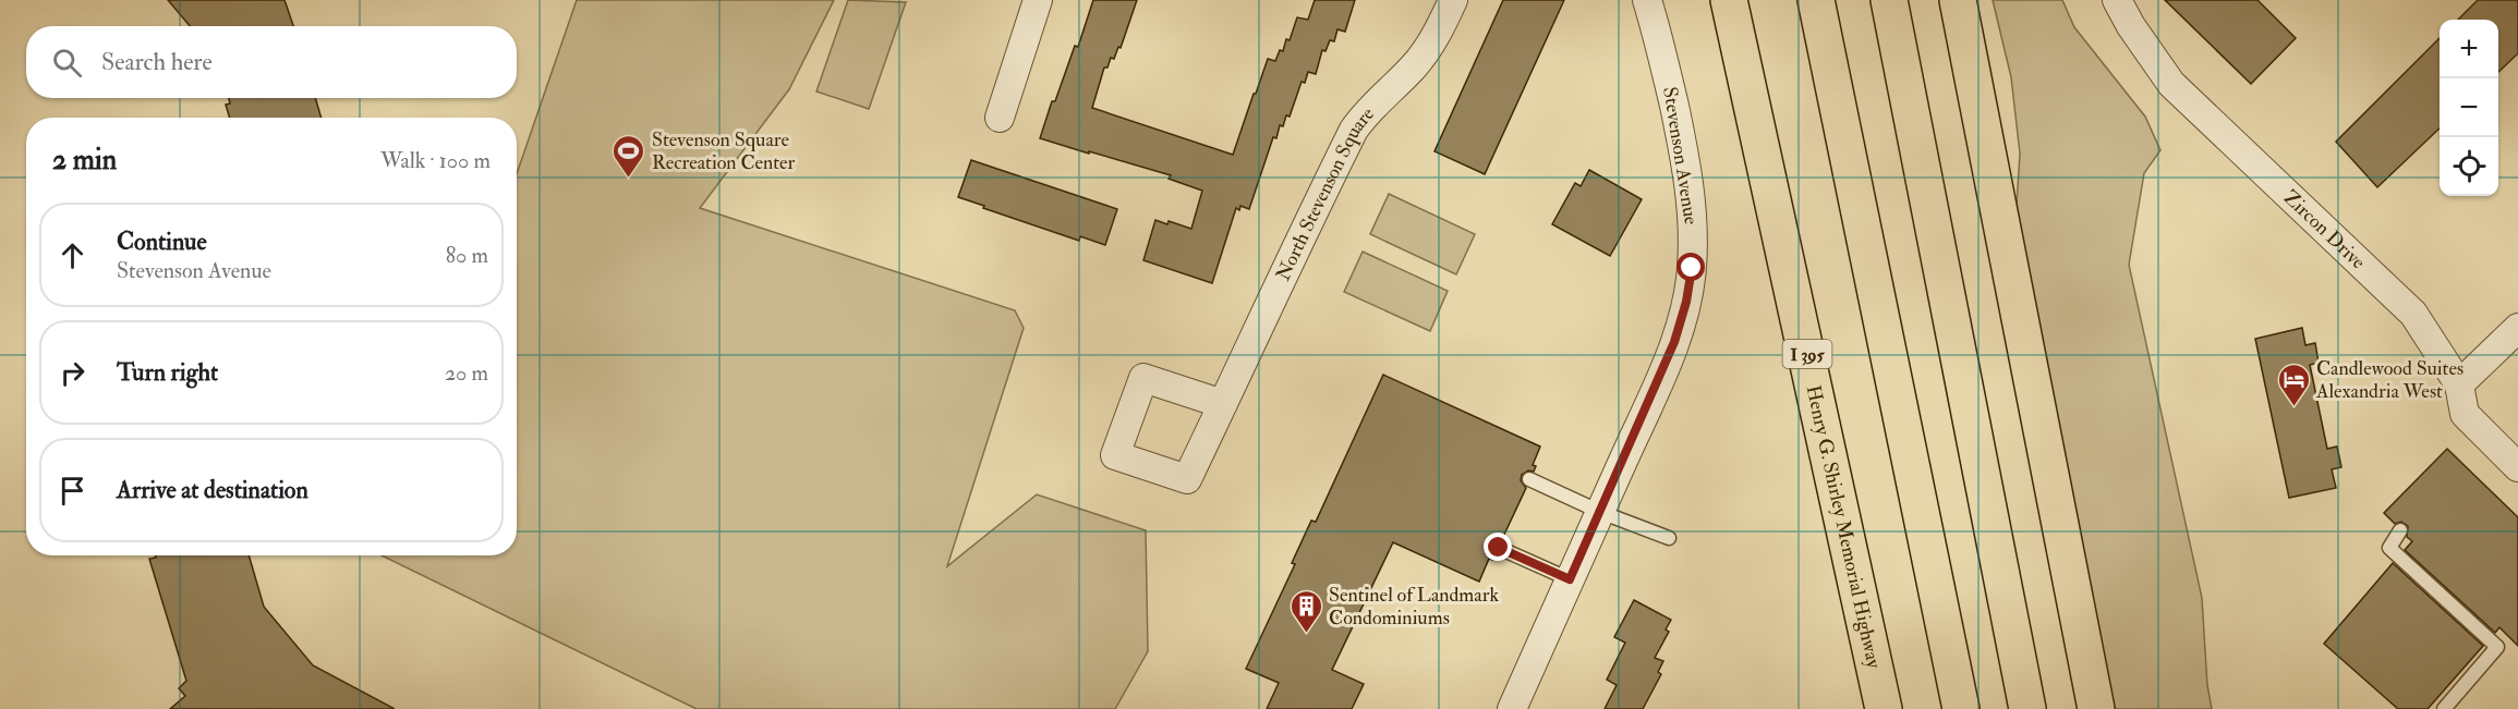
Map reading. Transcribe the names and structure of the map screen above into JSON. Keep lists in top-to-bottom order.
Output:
{
  "streets": {
    "highway": ["I 395", "Henry G. Shirley Memorial Highway"],
    "street": ["Stevenson Avenue", "North Stevenson Square", "Zircon Drive"]
  },
  "places": {
    "sports": ["Stevenson Square Recreation Center"],
    "hotel": ["Candlewood Suites Alexandria West"],
    "building": ["Sentinel of Landmark Condominiums"]
  },
  "page": {
    "map_buttons": ["+", "−"],
    "search": "Search here",
    "heading": ["2 min", "Walk · 100 m"],
    "list": [
      ["Continue", "Stevenson Avenue", "80 m"],
      ["Turn right", "20 m"],
      "Arrive at destination"
    ]
  }
}
